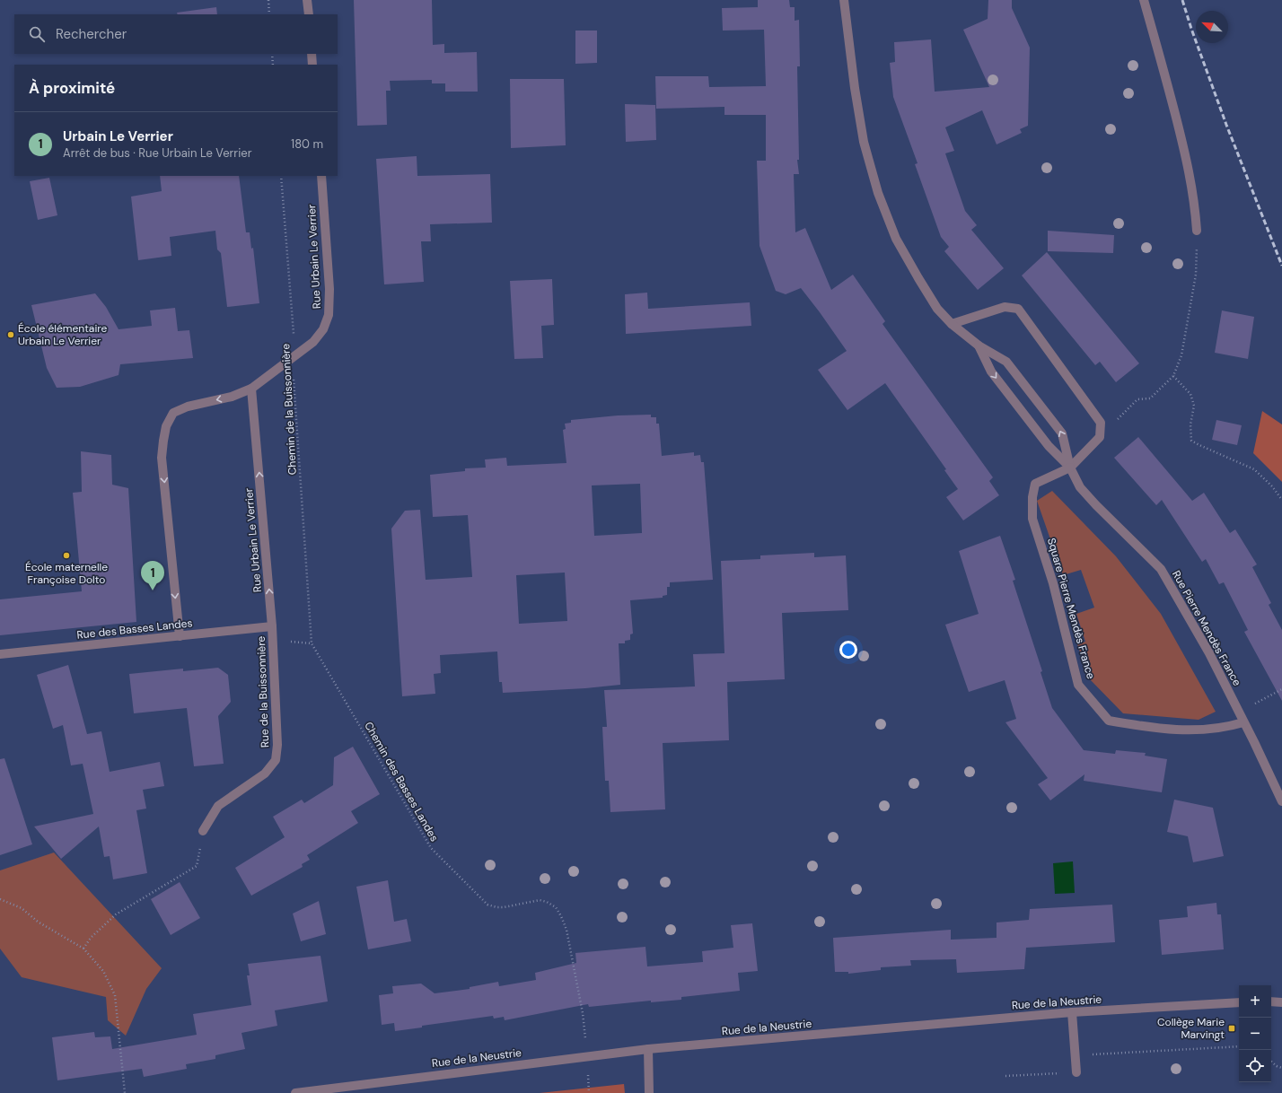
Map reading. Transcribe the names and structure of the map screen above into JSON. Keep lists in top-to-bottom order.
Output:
{
  "streets": {
    "street": [
      "Rue Urbain Le Verrier",
      "Square Pierre Mendès France",
      "Rue Pierre Mendès France",
      "Rue des Basses Landes",
      "Rue de la Buissonnière",
      "Rue de la Neustrie"
    ],
    "path": ["Chemin de la Buissonnière", "Chemin des Basses Landes"]
  },
  "crossings": [
    ["Rue Urbain Le Verrier", "Chemin de la Buissonnière"],
    ["Rue Urbain Le Verrier", "Rue des Basses Landes"],
    ["Rue Urbain Le Verrier", "Rue de la Buissonnière"],
    ["Chemin de la Buissonnière", "Chemin des Basses Landes"],
    ["Square Pierre Mendès France", "Rue Pierre Mendès France"],
    ["Rue des Basses Landes", "Rue de la Buissonnière"],
    ["Chemin des Basses Landes", "Rue de la Neustrie"]
  ],
  "places": {
    "other": ["École élémentaire Urbain Le Verrier", "École maternelle Françoise Dolto"],
    "transit": ["Collège Marie Marvingt"]
  },
  "north": "top left",
  "page": {
    "search": "Rechercher",
    "heading": "À proximité",
    "list": [
      {
        "mark": "1",
        "name": "Urbain Le Verrier",
        "note": "Arrêt de bus · Rue Urbain Le Verrier",
        "value": "180 m"
      }
    ],
    "pins": "1",
    "map_buttons": ["+", "−"]
  }
}
